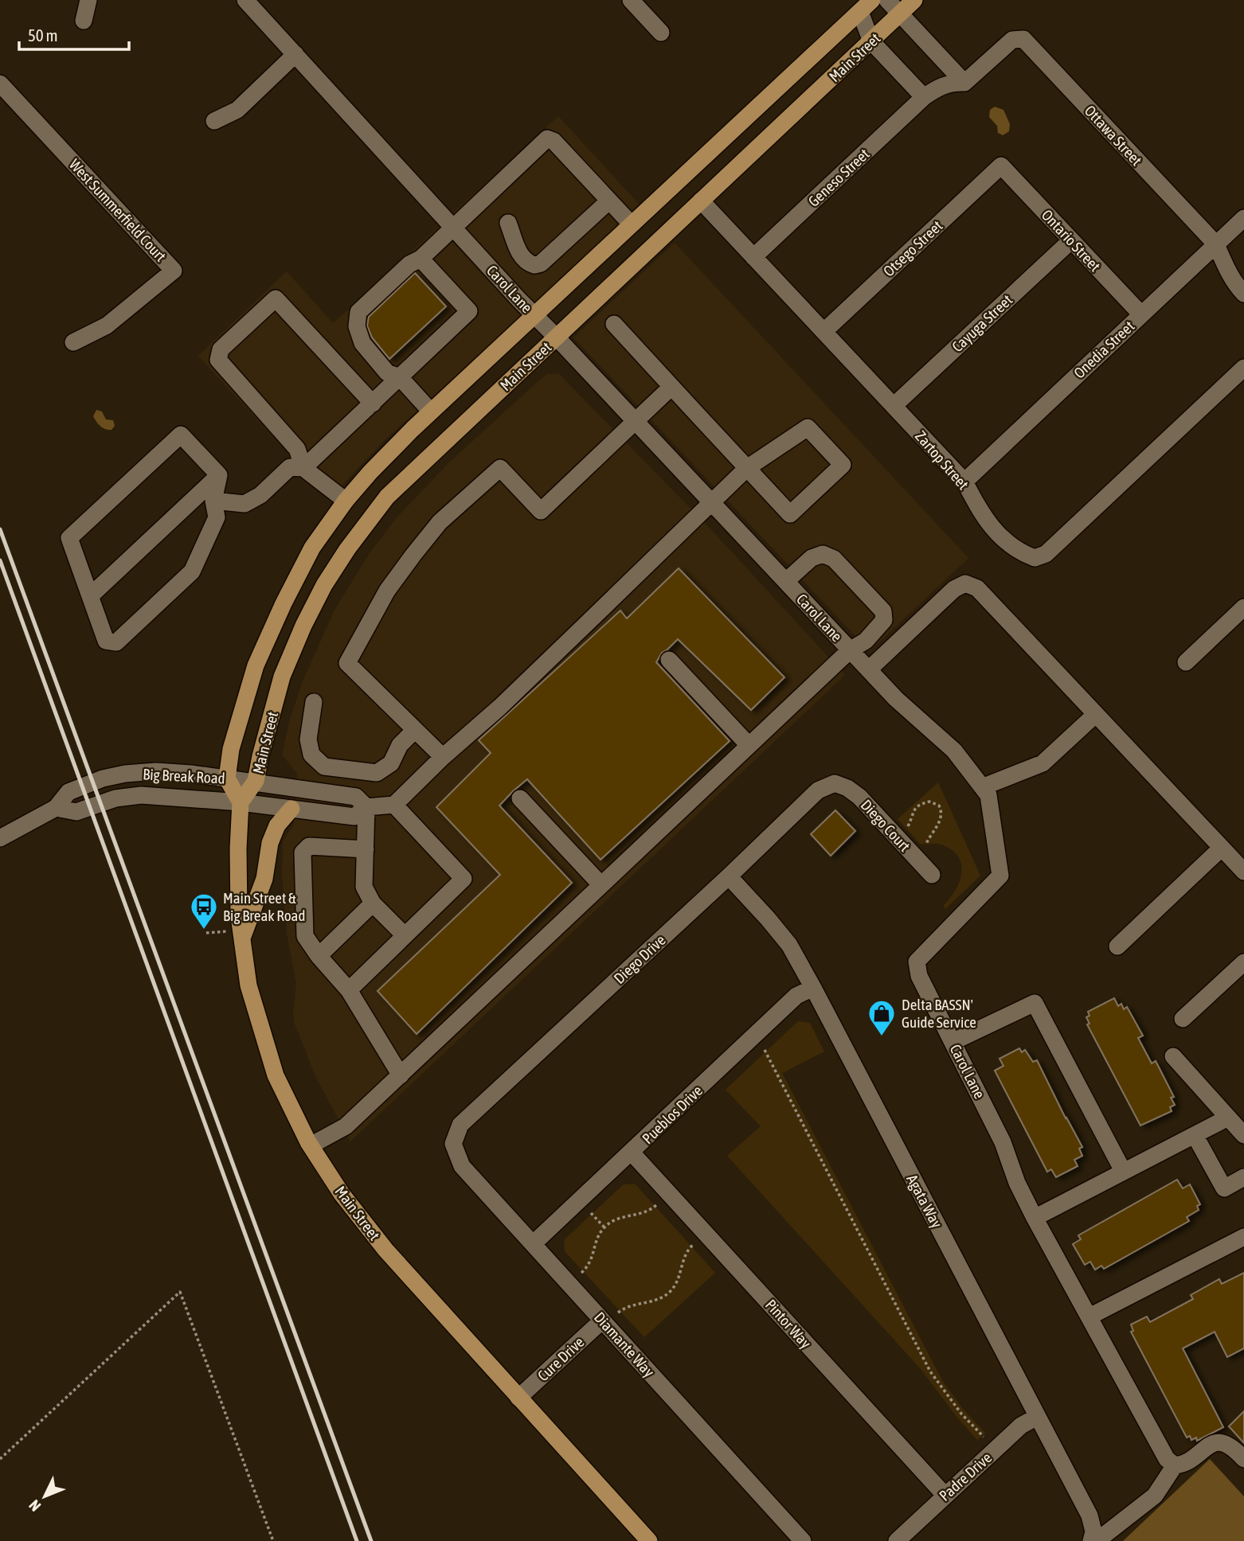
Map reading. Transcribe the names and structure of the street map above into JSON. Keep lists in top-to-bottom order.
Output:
{
  "streets": {
    "main road": ["Main Street"],
    "street": [
      "Ottawa Street",
      "Geneso Street",
      "West Summerfield Court",
      "Ontario Street",
      "Otsego Street",
      "Carol Lane",
      "Cayuga Street",
      "Onedia Street",
      "Zartop Street",
      "Big Break Road",
      "Diego Court",
      "Diego Drive",
      "Pueblos Drive",
      "Agata Way",
      "Pintor Way",
      "Diamante Way",
      "Cure Drive",
      "Padre Drive"
    ]
  },
  "crossings": [
    ["Main Street", "Carol Lane"],
    ["Main Street", "Zartop Street"],
    ["Main Street", "Big Break Road"],
    ["Main Street", "Cure Drive"],
    ["Ottawa Street", "Geneso Street"],
    ["Ottawa Street", "Onedia Street"],
    ["Geneso Street", "Zartop Street"],
    ["Ontario Street", "Otsego Street"],
    ["Ontario Street", "Cayuga Street"],
    ["Ontario Street", "Onedia Street"],
    ["Otsego Street", "Zartop Street"],
    ["Cayuga Street", "Zartop Street"],
    ["Onedia Street", "Zartop Street"],
    ["Diego Court", "Diego Drive"],
    ["Diego Drive", "Agata Way"],
    ["Diego Drive", "Diamante Way"],
    ["Pueblos Drive", "Agata Way"],
    ["Pueblos Drive", "Pintor Way"],
    ["Pueblos Drive", "Diamante Way"],
    ["Agata Way", "Padre Drive"],
    ["Pintor Way", "Padre Drive"],
    ["Diamante Way", "Cure Drive"]
  ],
  "places": {
    "bus stop": ["Main Street & Big Break Road"],
    "shop": ["Delta BASSN' Guide Service"]
  },
  "scale_bar": "50 m",
  "north": "bottom left"
}
